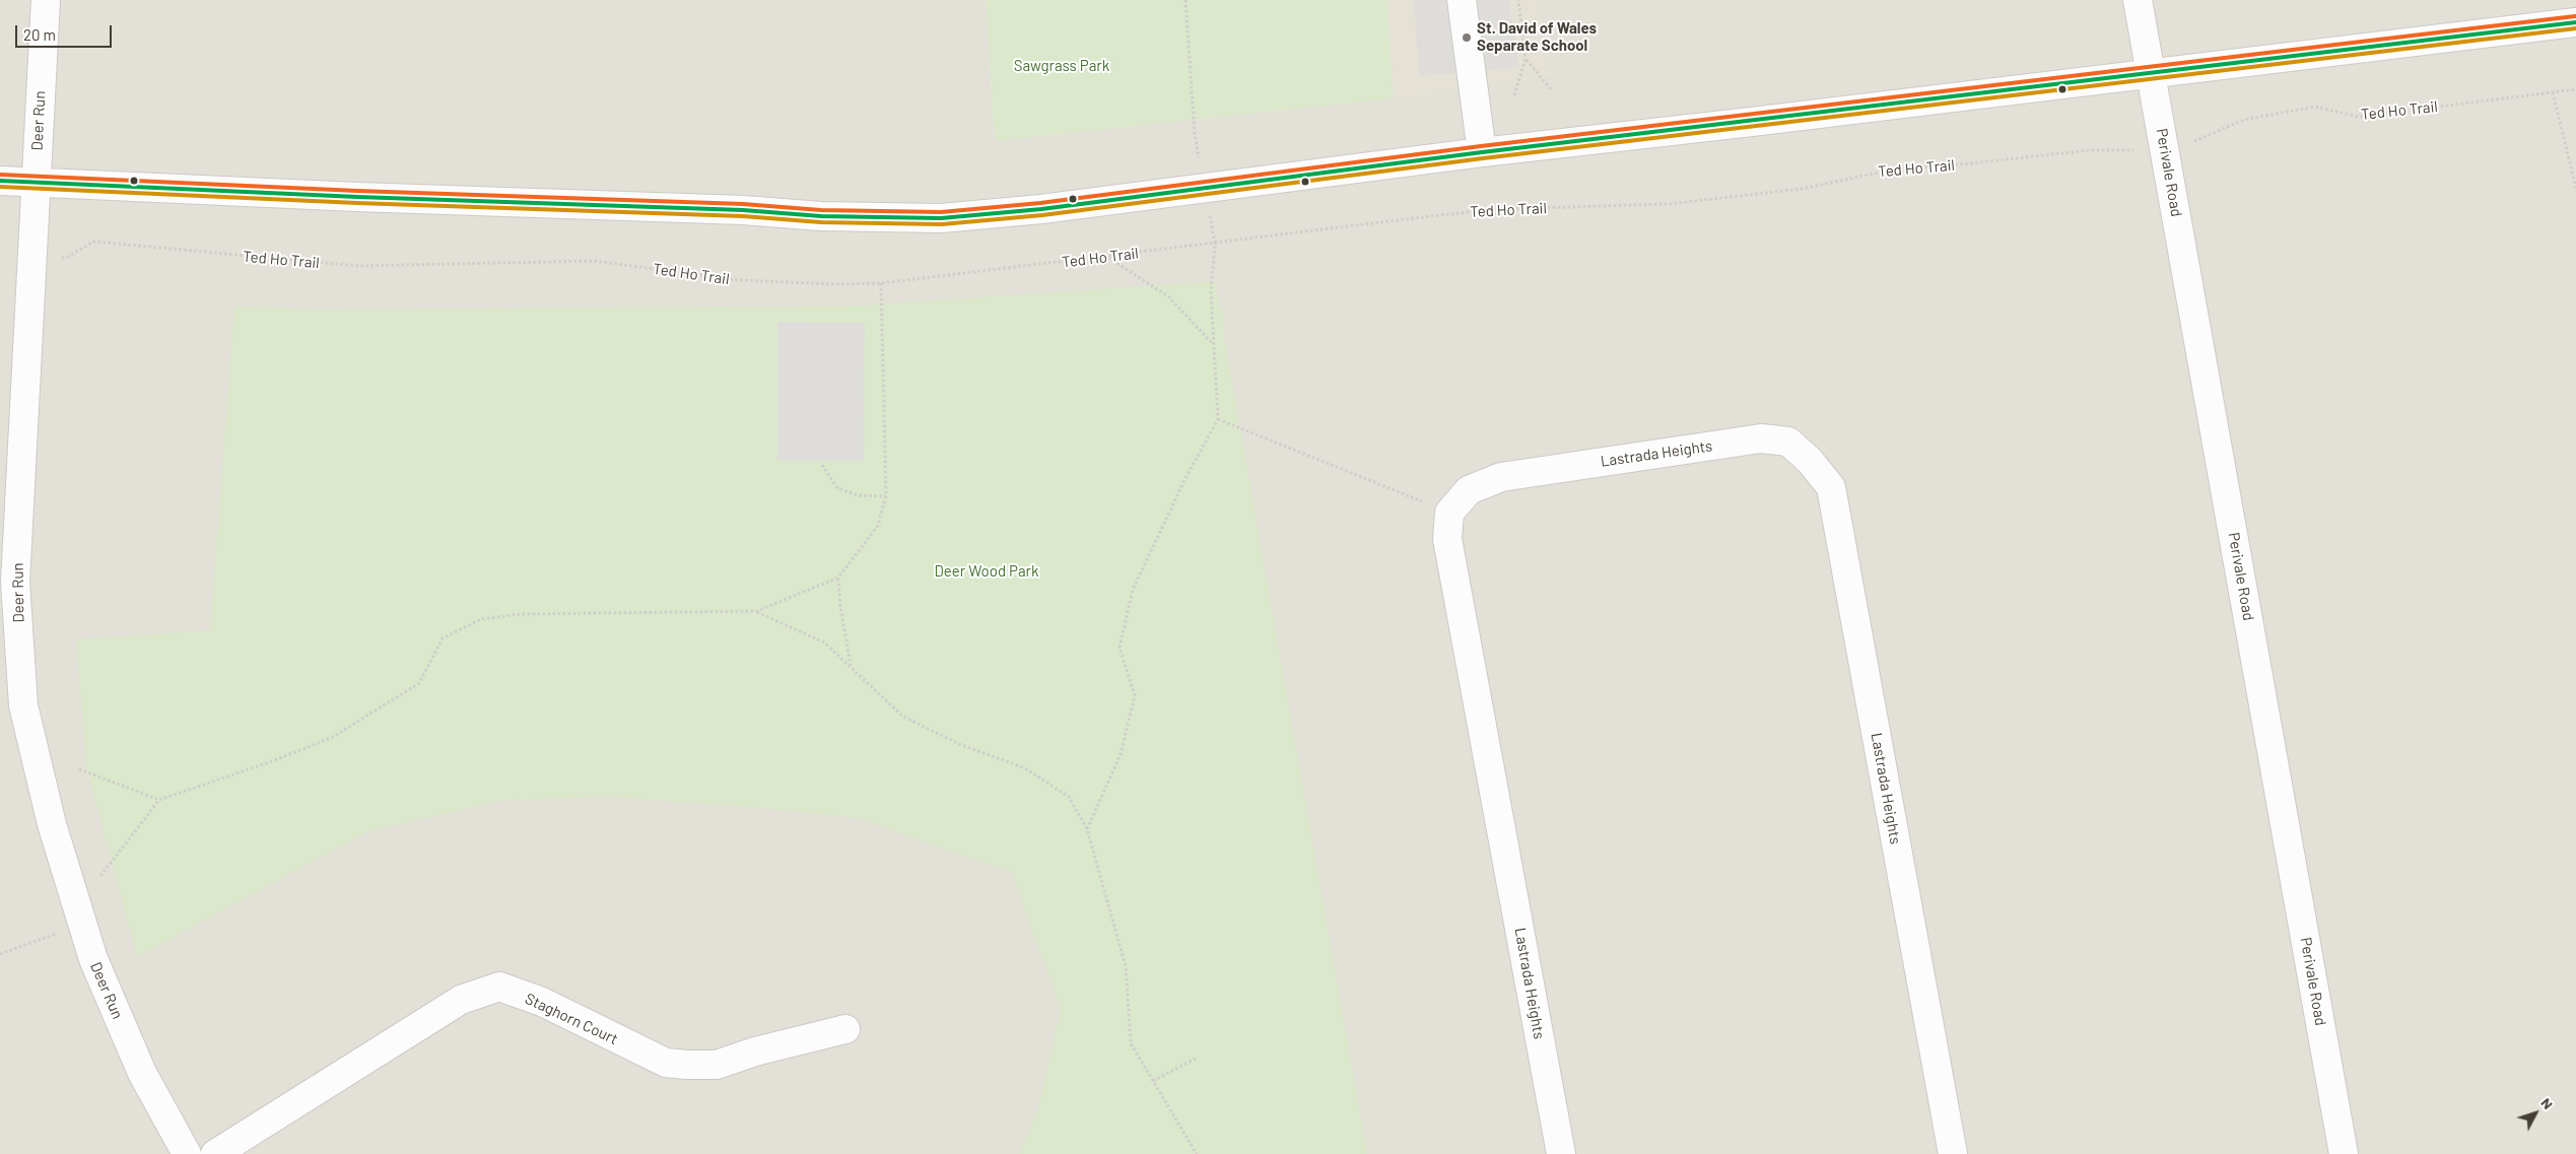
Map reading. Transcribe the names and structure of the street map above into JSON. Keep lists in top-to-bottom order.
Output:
{
  "streets": {
    "street": [
      "Deer Run",
      "Perivale Road",
      "Lastrada Heights",
      "Staghorn Court"
    ],
    "path": ["Ted Ho Trail"]
  },
  "parks": ["Sawgrass Park", "Deer Wood Park"],
  "places": ["St. David of Wales Separate School"],
  "scale_bar": "20 m",
  "north": "top right"
}
